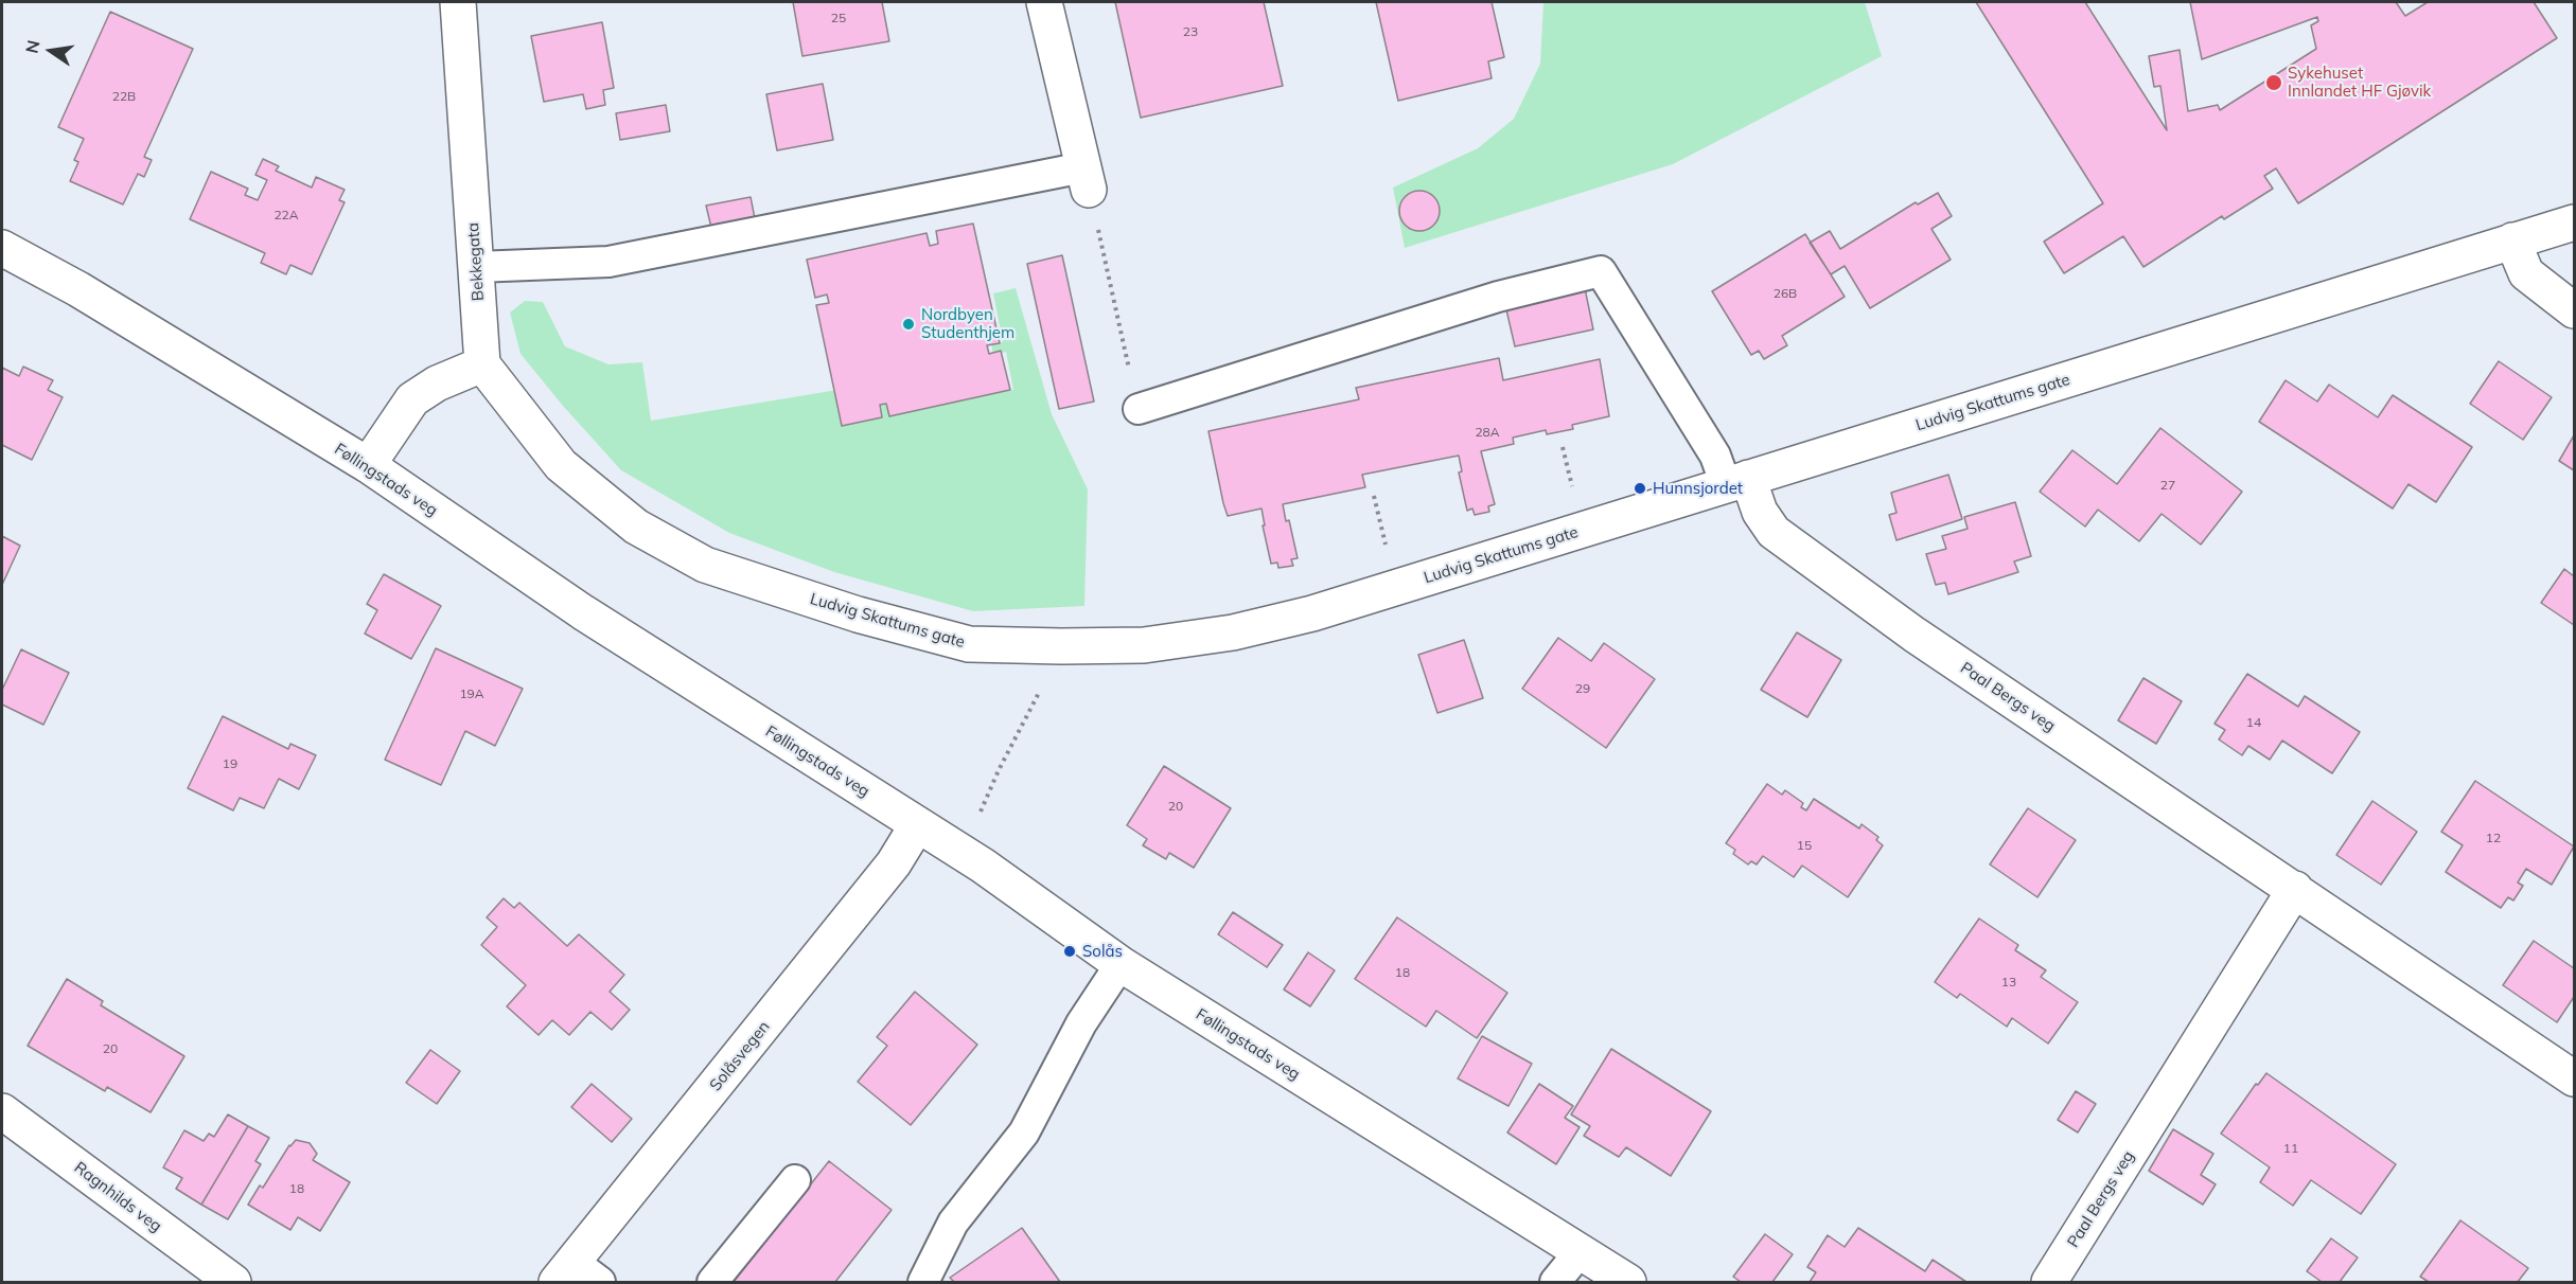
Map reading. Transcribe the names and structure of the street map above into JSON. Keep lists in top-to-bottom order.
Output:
{
  "streets": {
    "street": [
      "Bekkegata",
      "Ludvig Skattums gate",
      "Føllingstads veg",
      "Paal Bergs veg",
      "Solåsvegen",
      "Ragnhilds veg"
    ]
  },
  "crossings": [
    ["Bekkegata", "Ludvig Skattums gate"],
    ["Ludvig Skattums gate", "Paal Bergs veg"],
    ["Føllingstads veg", "Solåsvegen"]
  ],
  "places": [
    "Sykehuset Innlandet HF Gjøvik",
    "Nordbyen Studenthjem",
    "Hunnsjordet",
    "Solås"
  ],
  "house_numbers": [
    "25",
    "23",
    "22B",
    "22A",
    "26B",
    "28A",
    "27",
    "29",
    "19A",
    "14",
    "19",
    "20",
    "12",
    "15",
    "18",
    "13",
    "20",
    "11",
    "18"
  ],
  "north": "left"
}
